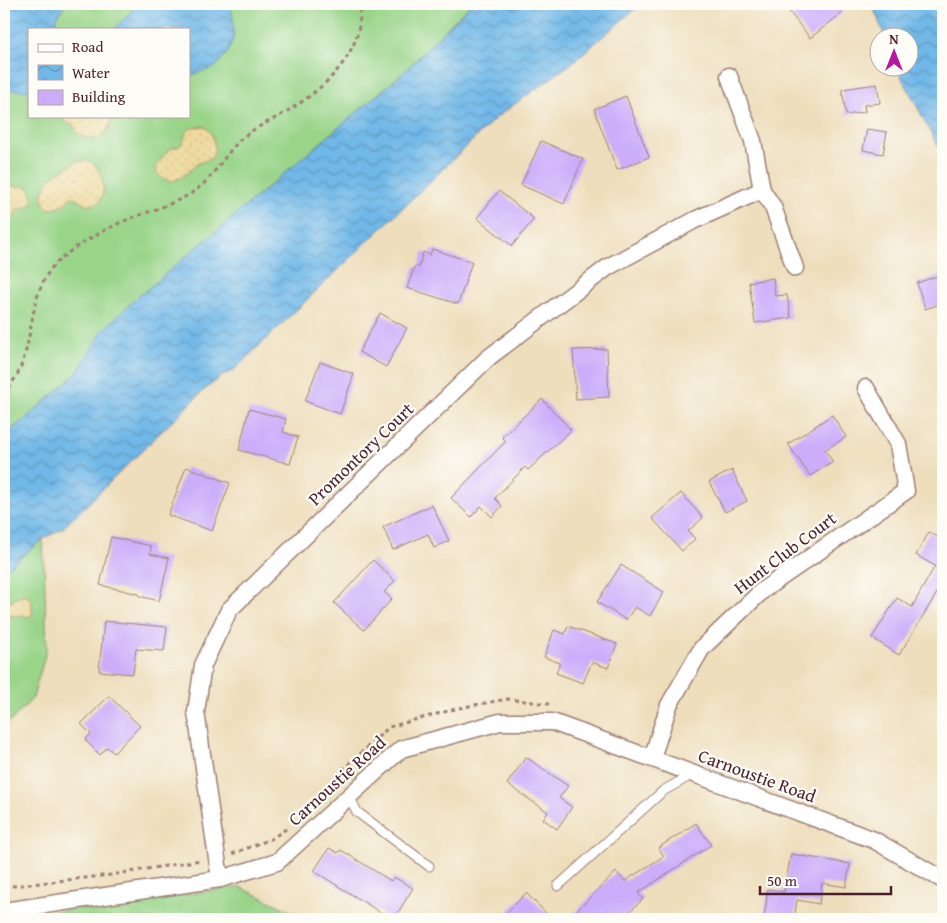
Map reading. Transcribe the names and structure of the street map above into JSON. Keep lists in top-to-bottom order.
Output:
{
  "streets": {
    "street": ["Promontory Court", "Hunt Club Court", "Carnoustie Road"]
  },
  "crossings": [
    ["Promontory Court", "Carnoustie Road"],
    ["Hunt Club Court", "Carnoustie Road"]
  ],
  "legend": ["Road", "Water", "Building"],
  "scale_bar": "50 m",
  "north": "top"
}
